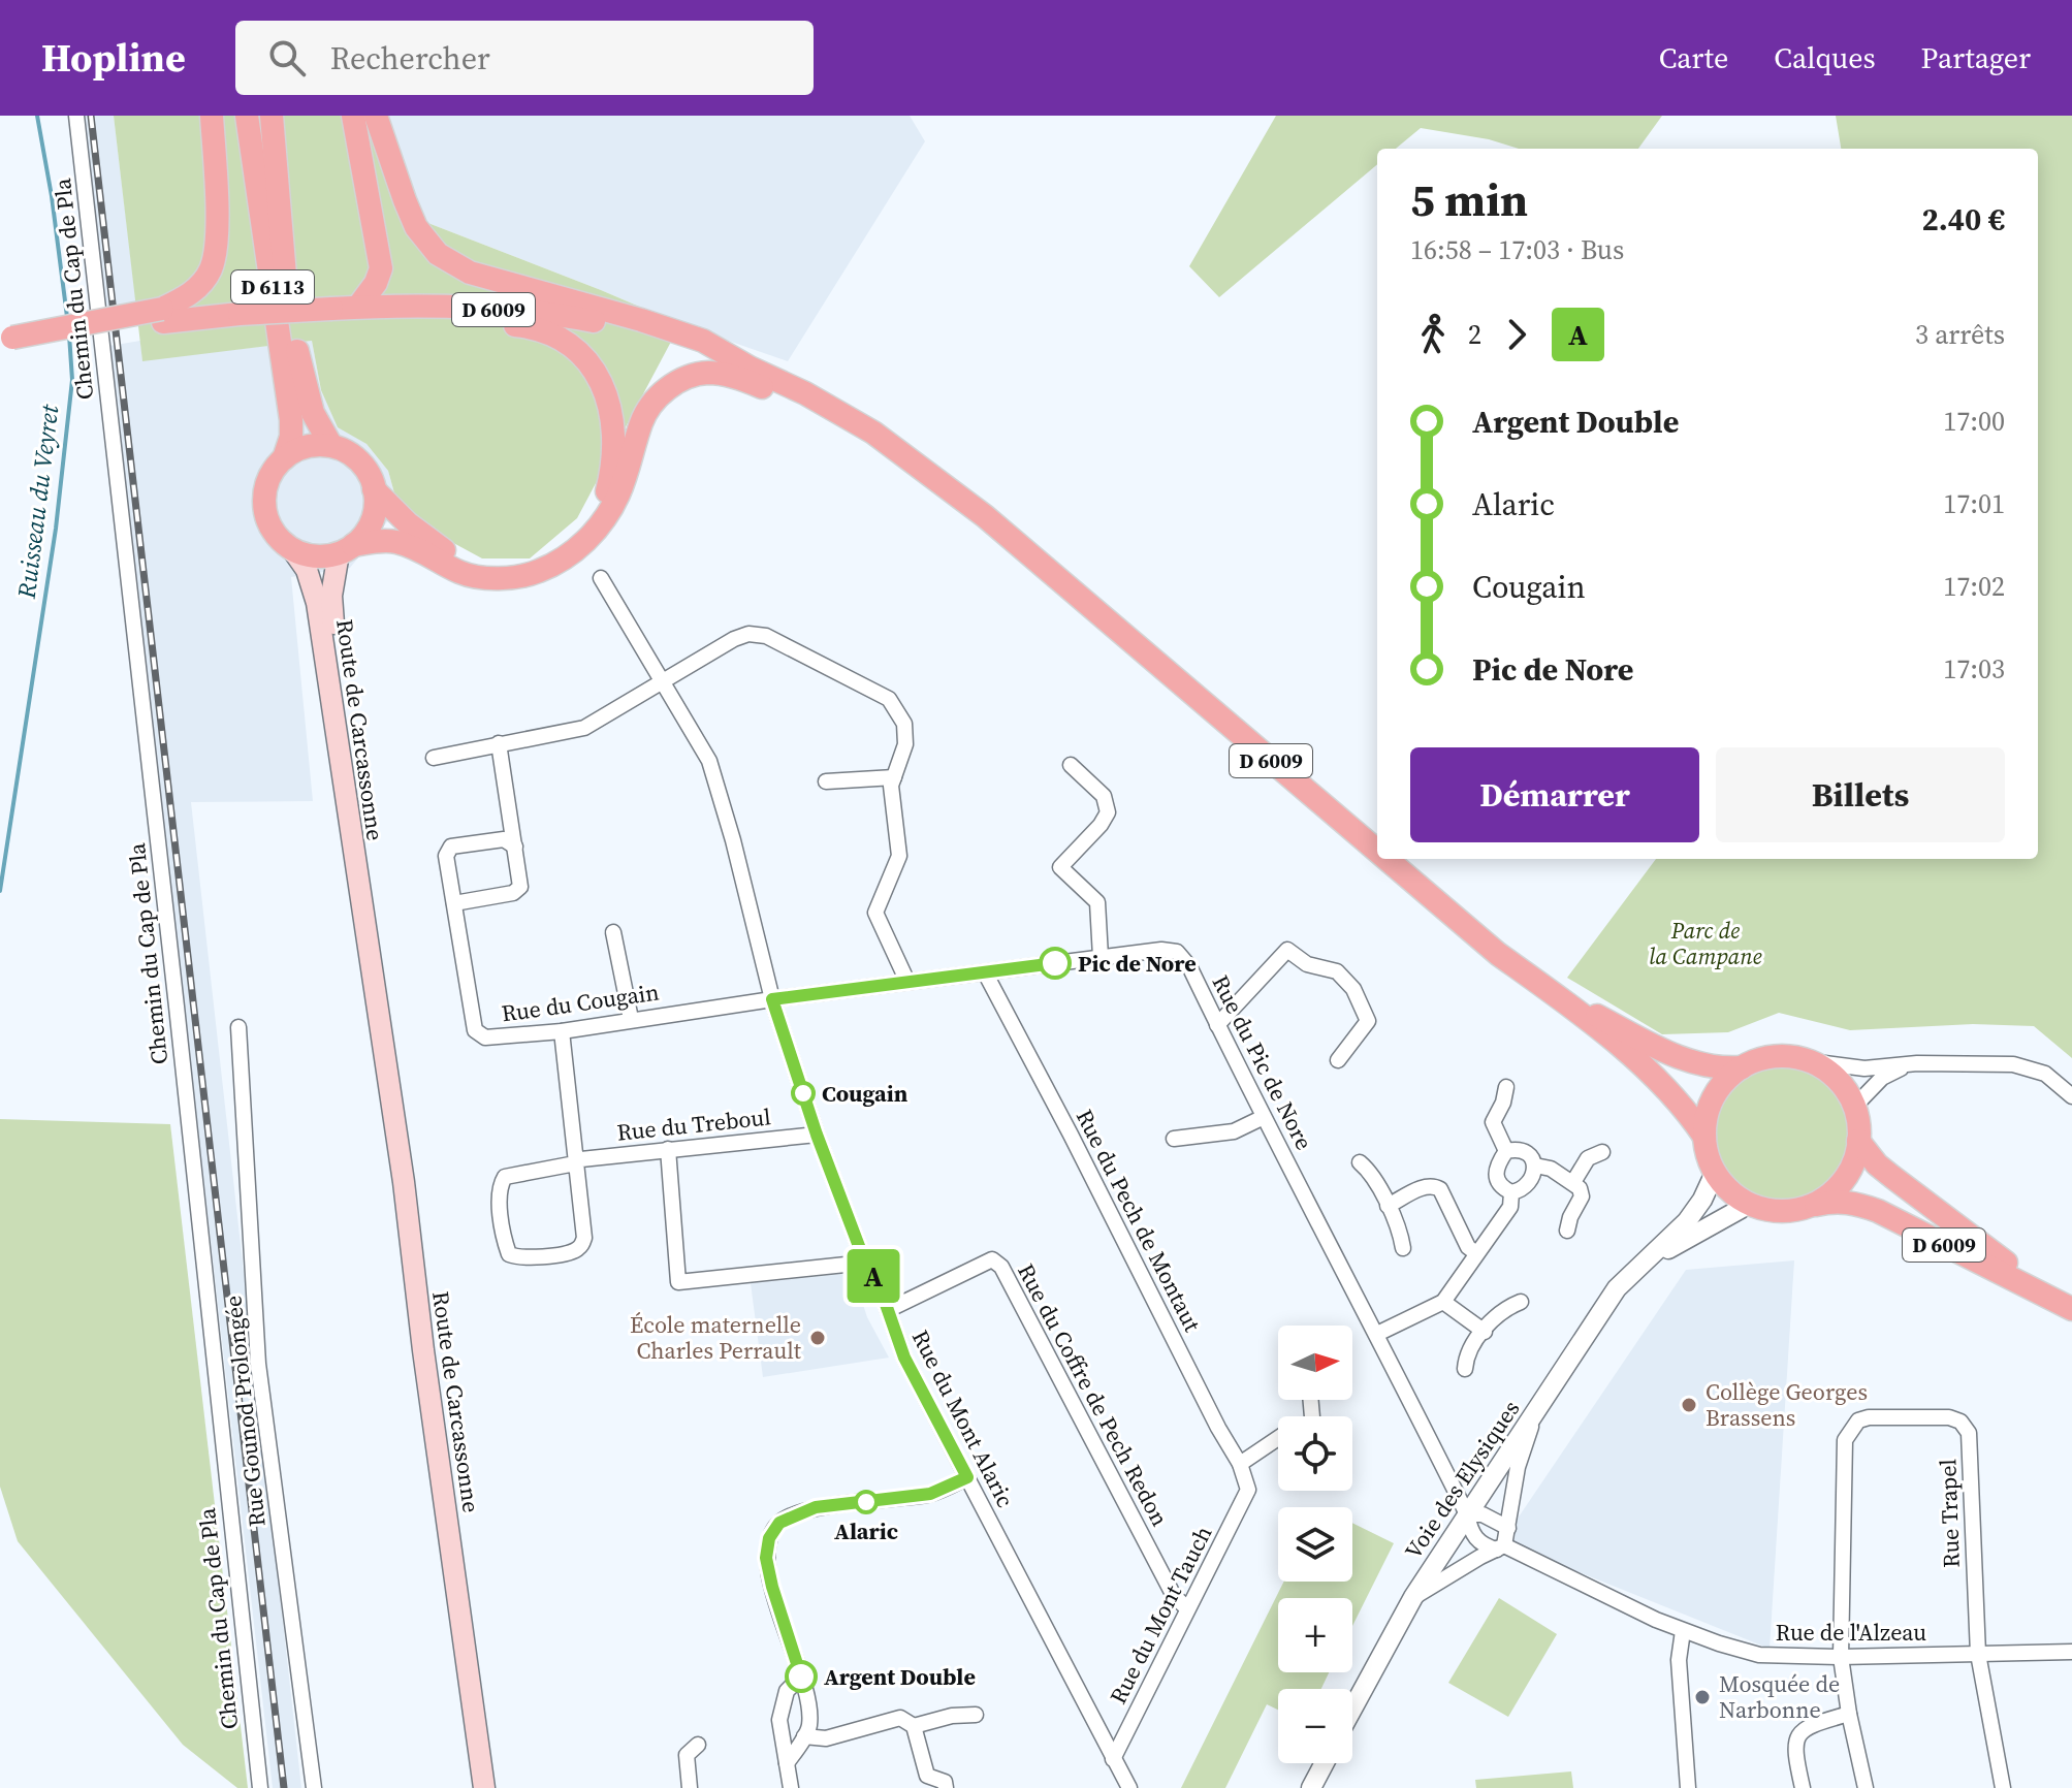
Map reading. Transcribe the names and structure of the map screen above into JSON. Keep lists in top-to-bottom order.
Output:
{
  "streets": {
    "main road": ["D 6113", "D 6009", "Route de Carcassonne"],
    "street": [
      "Chemin du Cap de Pla",
      "Rue du Cougain",
      "Rue du Pic de Nore",
      "Rue du Treboul",
      "Rue du Pech de Montaut",
      "Rue du Coffre de Pech Redon",
      "Rue Gounod Prolongée",
      "Rue du Mont Alaric",
      "Voie des Elysiques",
      "Rue Trapel",
      "Rue du Mont Tauch",
      "Rue de l'Alzeau"
    ]
  },
  "crossings": [
    ["D 6113", "Route de Carcassonne"],
    ["D 6009", "Voie des Elysiques"],
    ["Rue du Cougain", "Rue du Pic de Nore"],
    ["Rue du Cougain", "Rue du Mont Alaric"],
    ["Rue du Pic de Nore", "Rue du Pech de Montaut"],
    ["Rue du Pic de Nore", "Rue du Mont Alaric"],
    ["Rue du Pic de Nore", "Voie des Elysiques"],
    ["Rue du Pic de Nore", "Rue de l'Alzeau"],
    ["Rue du Treboul", "Rue du Mont Alaric"],
    ["Rue du Pech de Montaut", "Rue du Mont Tauch"],
    ["Rue du Coffre de Pech Redon", "Rue du Mont Alaric"],
    ["Rue du Coffre de Pech Redon", "Rue du Mont Tauch"],
    ["Rue du Mont Alaric", "Rue du Mont Tauch"],
    ["Voie des Elysiques", "Rue de l'Alzeau"],
    ["Rue Trapel", "Rue de l'Alzeau"]
  ],
  "water": ["Ruisseau du Veyret"],
  "parks": ["Parc de la Campane"],
  "places": [
    "Pic de Nore",
    "Cougain",
    "École maternelle Charles Perrault",
    "Collège Georges Brassens",
    "Alaric",
    "Argent Double",
    "Mosquée de Narbonne"
  ],
  "lines": ["bus line A"],
  "north": "right",
  "page": {
    "header": "Hopline",
    "search": "Rechercher",
    "nav": ["Carte", "Calques", "Partager"],
    "on_map": "A",
    "heading": ["5 min", "16:58 – 17:03 · Bus", "2.40 €"],
    "legs": ["2", "A", "3 arrêts"],
    "list": [
      {
        "name": "Argent Double",
        "value": "17:00"
      },
      {
        "name": "Alaric",
        "value": "17:01"
      },
      {
        "name": "Cougain",
        "value": "17:02"
      },
      {
        "name": "Pic de Nore",
        "value": "17:03"
      }
    ],
    "buttons": ["Démarrer", "Billets"],
    "map_buttons": ["+", "−"]
  }
}
